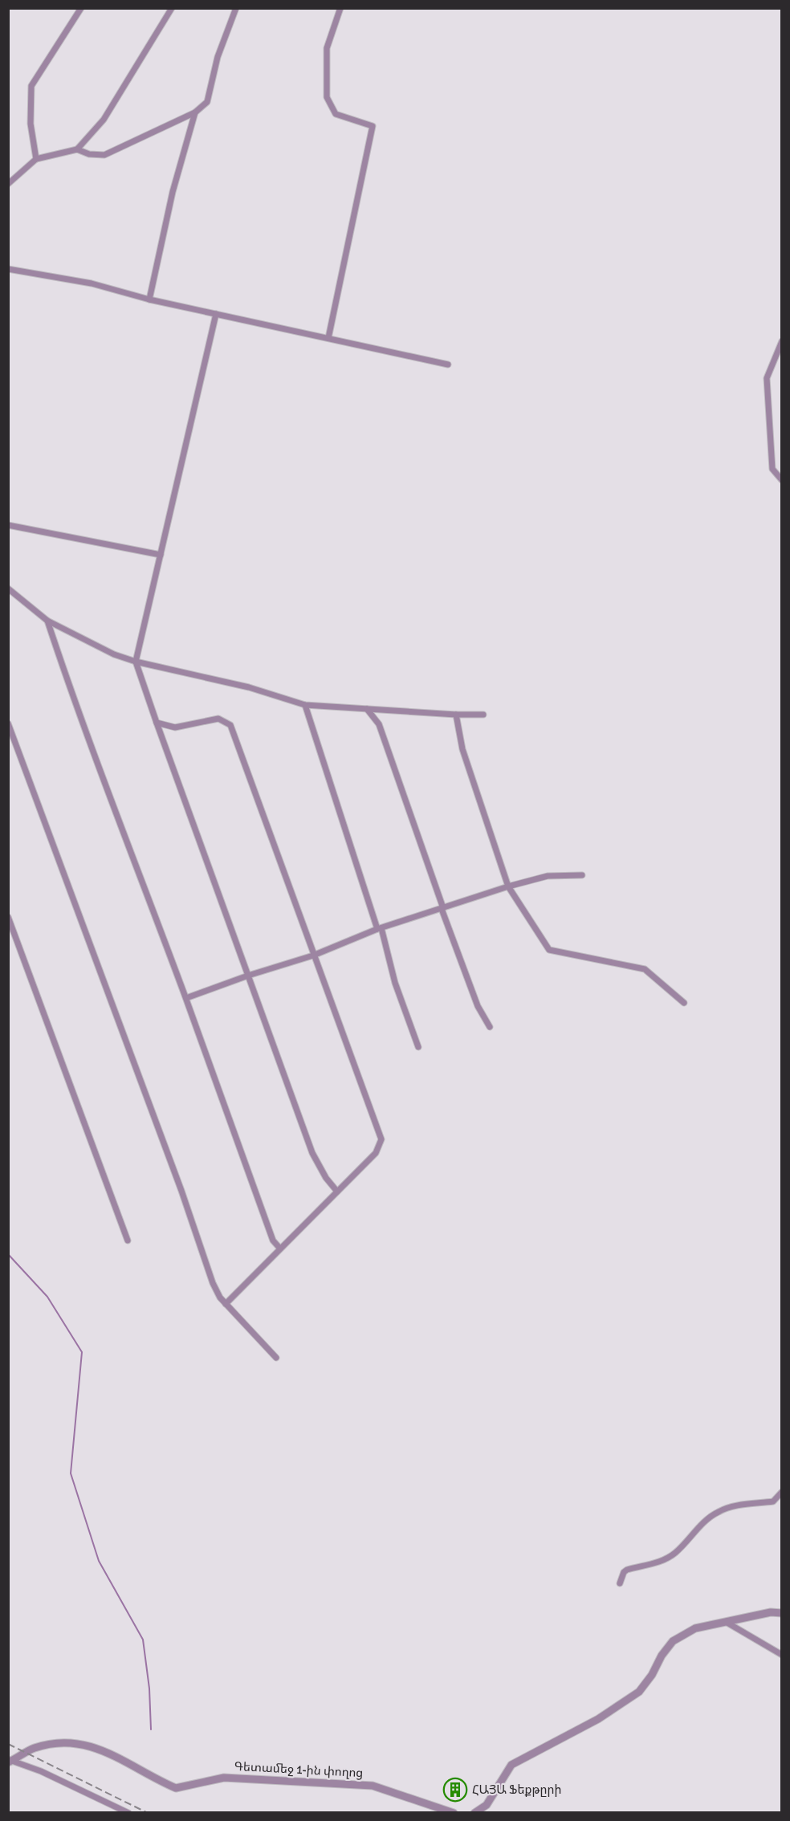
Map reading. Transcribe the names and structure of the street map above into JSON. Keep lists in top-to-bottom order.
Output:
{
  "streets": {
    "street": ["Գետամեջ 1-ին փողոց"]
  },
  "places": {
    "building": ["ՀԱՅԱ Ֆեքթըրի"]
  }
}
